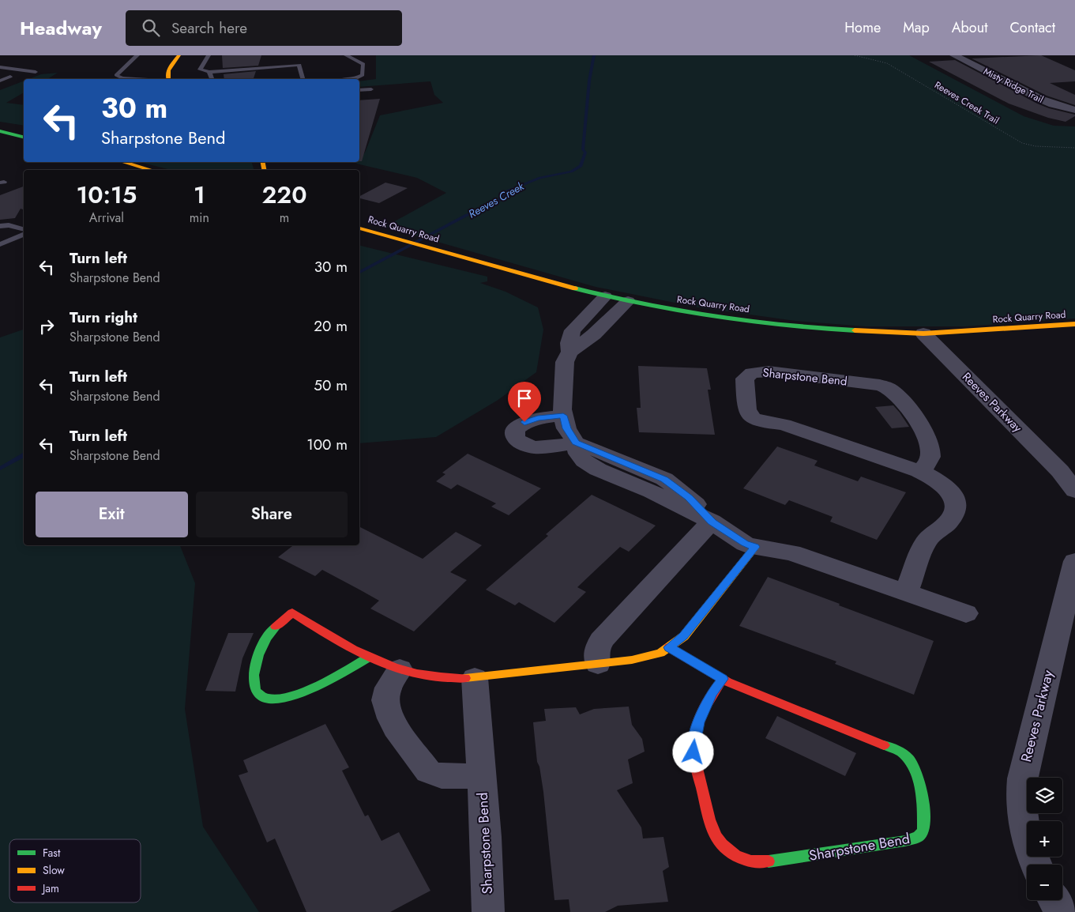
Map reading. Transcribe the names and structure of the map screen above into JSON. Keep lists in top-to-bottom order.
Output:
{
  "streets": {
    "street": [
      "Misty Ridge Trail",
      "Rock Quarry Road",
      "Sharpstone Bend",
      "Reeves Parkway"
    ],
    "path": ["Reeves Creek Trail"]
  },
  "crossings": [
    ["Rock Quarry Road", "Reeves Parkway"]
  ],
  "water": ["Reeves Creek"],
  "legend": ["Fast", "Slow", "Jam"],
  "page": {
    "header": "Headway",
    "search": "Search here",
    "nav": [
      "Home",
      "Map",
      "About",
      "Contact"
    ],
    "turn": ["30 m", "Sharpstone Bend"],
    "eta": [
      "10:15",
      "Arrival",
      "1",
      "min",
      "220",
      "m"
    ],
    "list": [
      {
        "name": "Turn left",
        "note": "Sharpstone Bend",
        "value": "30 m"
      },
      {
        "name": "Turn right",
        "note": "Sharpstone Bend",
        "value": "20 m"
      },
      {
        "name": "Turn left",
        "note": "Sharpstone Bend",
        "value": "50 m"
      },
      {
        "name": "Turn left",
        "note": "Sharpstone Bend",
        "value": "100 m"
      }
    ],
    "buttons": ["Exit", "Share"],
    "map_buttons": ["+", "−"]
  }
}
